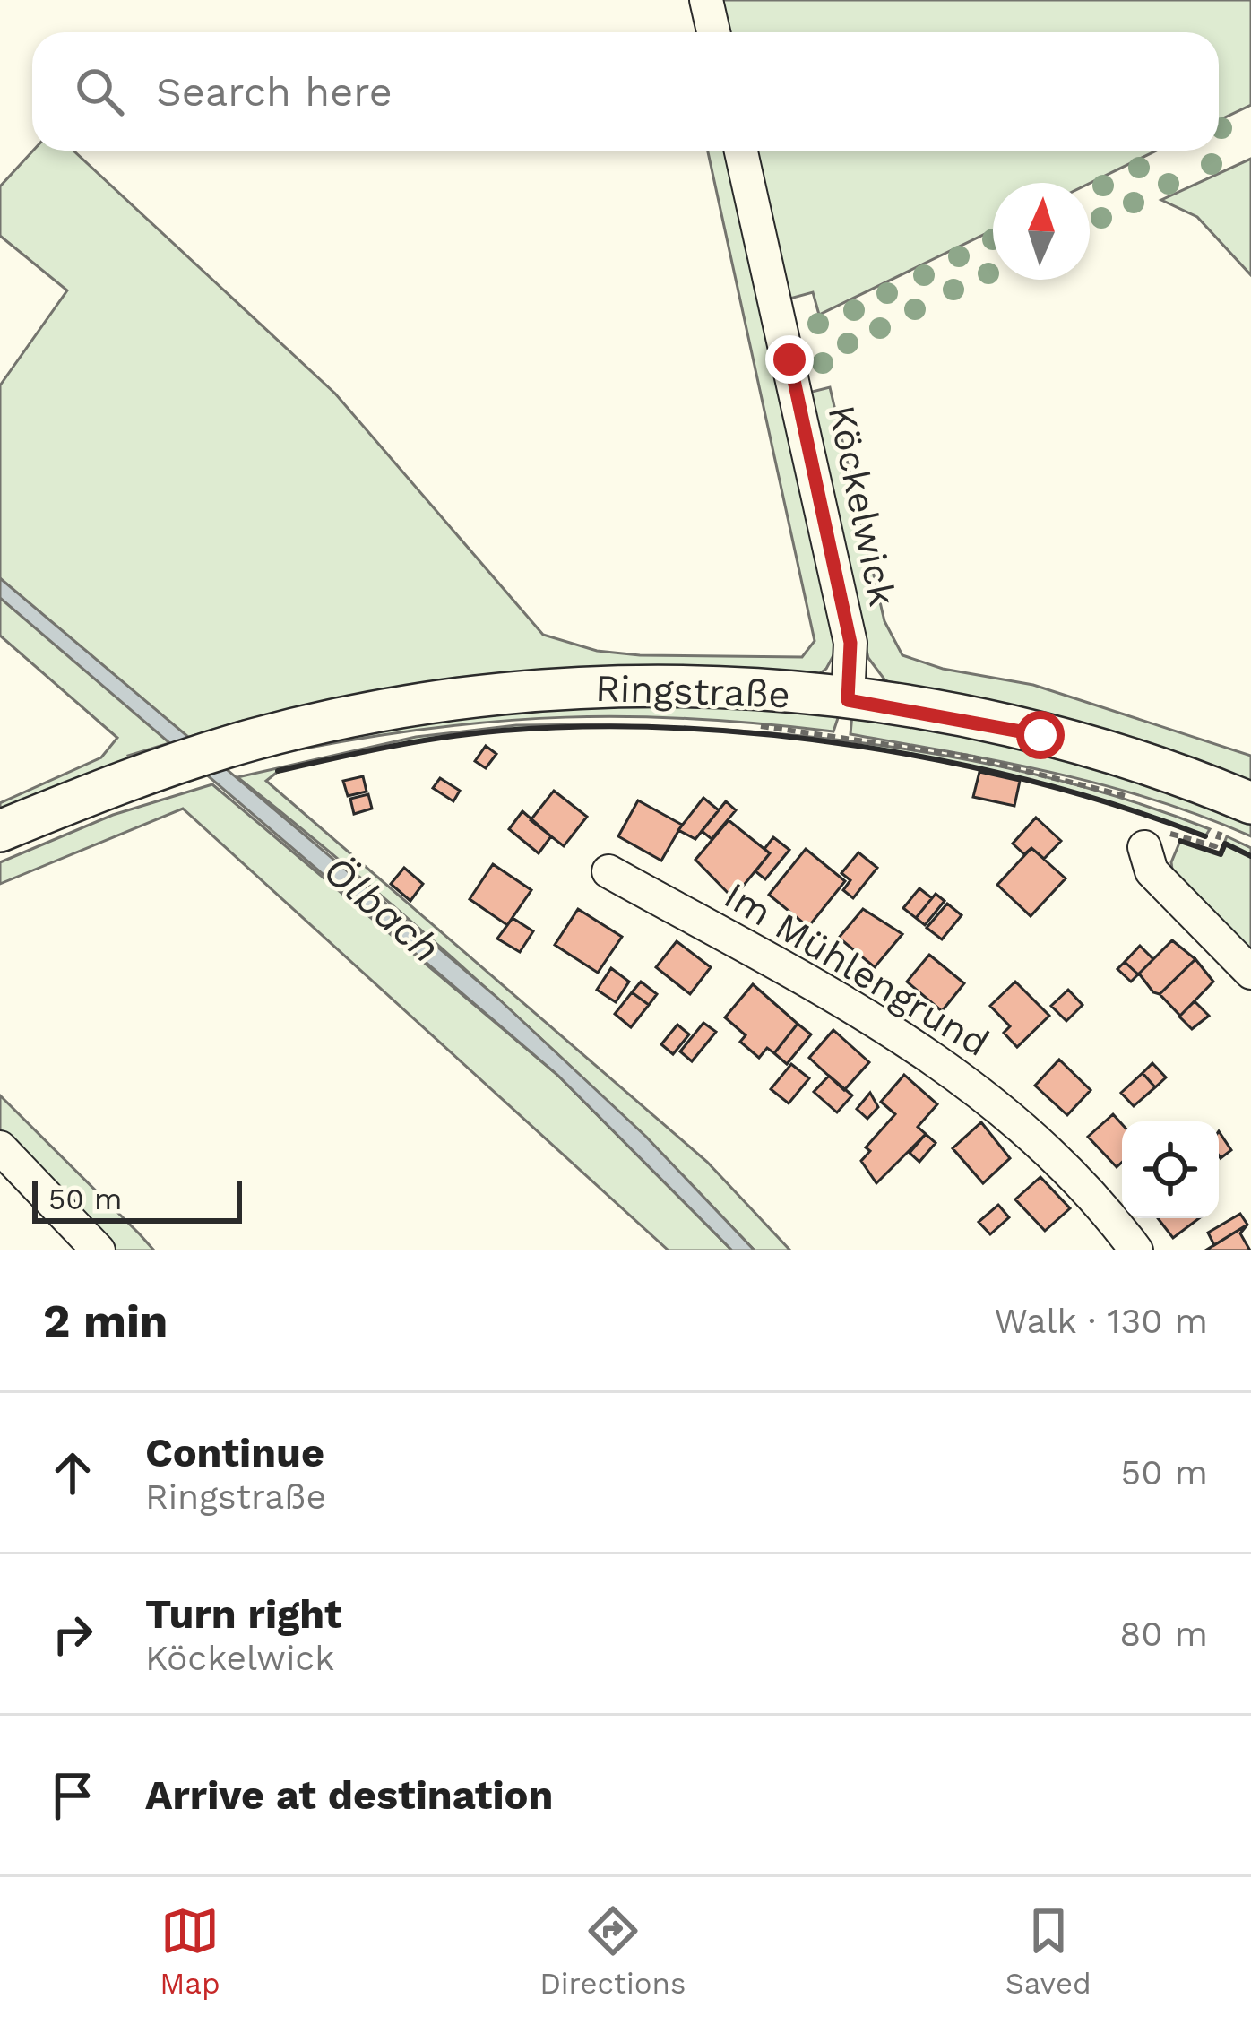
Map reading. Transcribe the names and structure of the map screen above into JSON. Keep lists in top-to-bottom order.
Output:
{
  "streets": {
    "main road": ["Ringstraße"],
    "street": ["Köckelwick", "Im Mühlengrund"]
  },
  "crossings": [
    ["Köckelwick", "Ringstraße"]
  ],
  "water": ["Ölbach"],
  "scale_bar": "50 m",
  "north": "top",
  "page": {
    "search": "Search here",
    "scale": "50 m",
    "heading": ["2 min", "Walk · 130 m"],
    "list": [
      ["Continue", "Ringstraße", "50 m"],
      ["Turn right", "Köckelwick", "80 m"],
      "Arrive at destination"
    ],
    "nav": ["Map", "Directions", "Saved"]
  }
}
